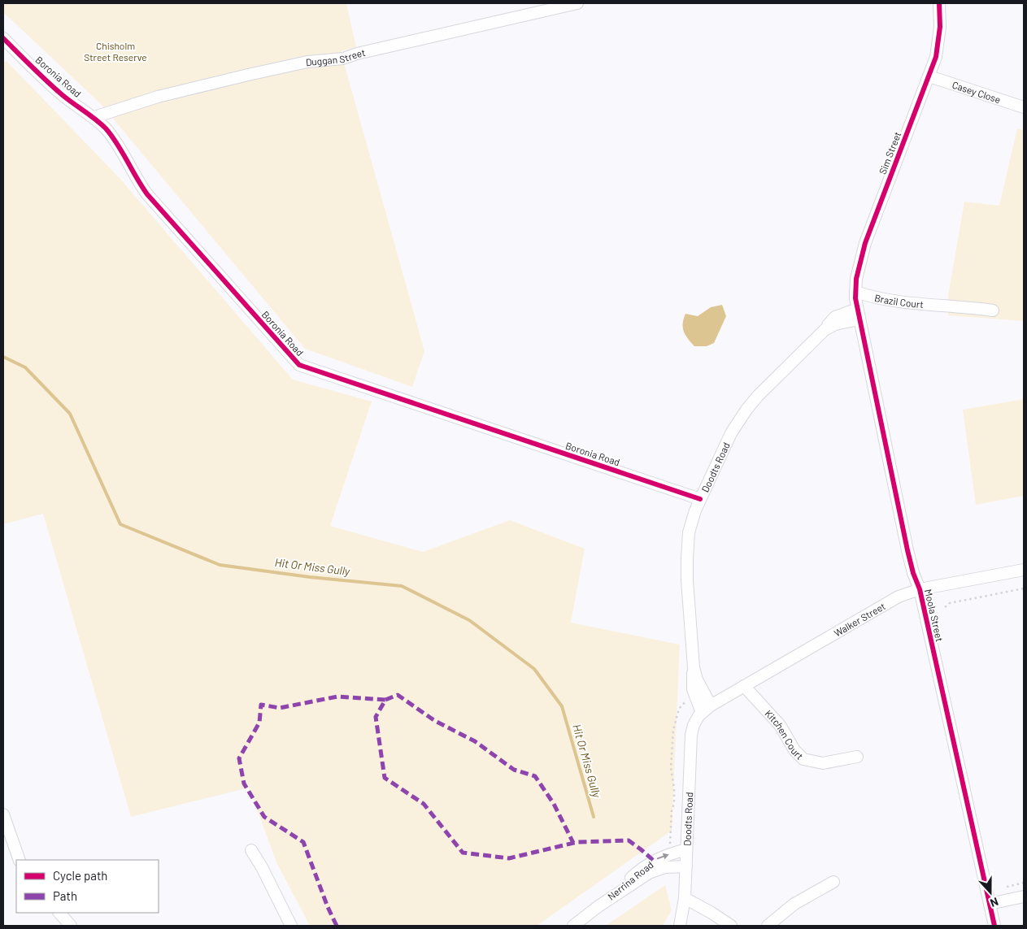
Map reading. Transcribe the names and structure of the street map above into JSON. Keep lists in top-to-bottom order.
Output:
{
  "streets": {
    "street": [
      "Duggan Street",
      "Boronia Road",
      "Casey Close",
      "Sim Street",
      "Brazil Court",
      "Doodts Road",
      "Moola Street",
      "Walker Street",
      "Kitchen Court",
      "Nerrina Road"
    ]
  },
  "crossings": [
    ["Duggan Street", "Boronia Road"],
    ["Boronia Road", "Doodts Road"],
    ["Casey Close", "Sim Street"],
    ["Sim Street", "Brazil Court"],
    ["Sim Street", "Doodts Road"],
    ["Sim Street", "Moola Street"],
    ["Doodts Road", "Moola Street"],
    ["Doodts Road", "Walker Street"],
    ["Doodts Road", "Nerrina Road"],
    ["Moola Street", "Walker Street"],
    ["Walker Street", "Kitchen Court"]
  ],
  "water": ["Hit Or Miss Gully"],
  "parks": ["Chisholm Street Reserve"],
  "legend": ["Cycle path", "Path"],
  "north": "bottom"
}
